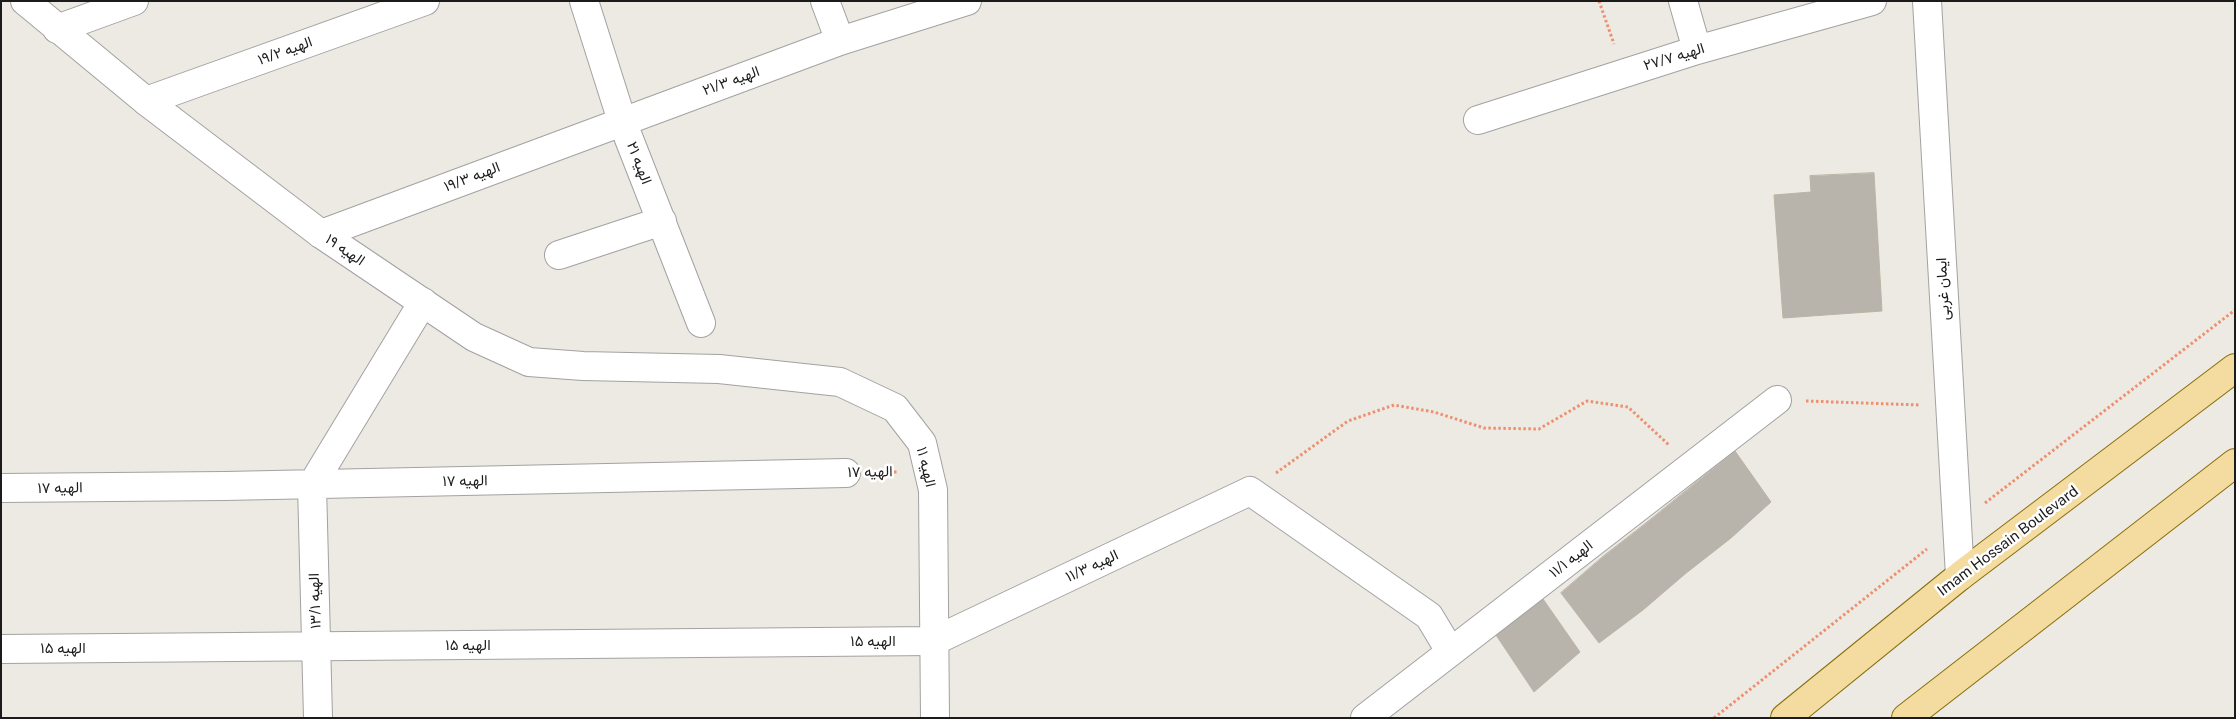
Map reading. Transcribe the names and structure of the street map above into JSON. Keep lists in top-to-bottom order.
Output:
{
  "streets": {
    "main road": ["Imam Hossain Boulevard"],
    "street": [
      "الهیه ۱۹/۲",
      "الهیه ۲۷/۷",
      "الهیه ۲۱/۳",
      "الهیه ۲۱",
      "الهیه ۱۹/۳",
      "الهیه ۱۹",
      "ایمان غربی",
      "الهیه ۱۱",
      "الهیه ۱۷",
      "الهیه ۱۱/۱",
      "الهیه ۱۱/۳",
      "الهیه ۱۳/۱",
      "الهیه ۱۵"
    ]
  },
  "crossings": [
    ["الهیه ۱۹/۲", "الهیه ۱۹"],
    ["الهیه ۲۱/۳", "الهیه ۲۱"],
    ["الهیه ۲۱/۳", "الهیه ۱۹/۳"],
    ["الهیه ۲۱", "الهیه ۱۹/۳"],
    ["الهیه ۱۹/۳", "الهیه ۱۹"],
    ["الهیه ۱۹", "الهیه ۱۱"],
    ["ایمان غربی", "Imam Hossain Boulevard"],
    ["الهیه ۱۱", "الهیه ۱۷"],
    ["الهیه ۱۱", "الهیه ۱۱/۳"],
    ["الهیه ۱۱", "الهیه ۱۵"],
    ["الهیه ۱۷", "الهیه ۱۳/۱"],
    ["الهیه ۱۱/۳", "الهیه ۱۵"],
    ["الهیه ۱۳/۱", "الهیه ۱۵"]
  ]
}
